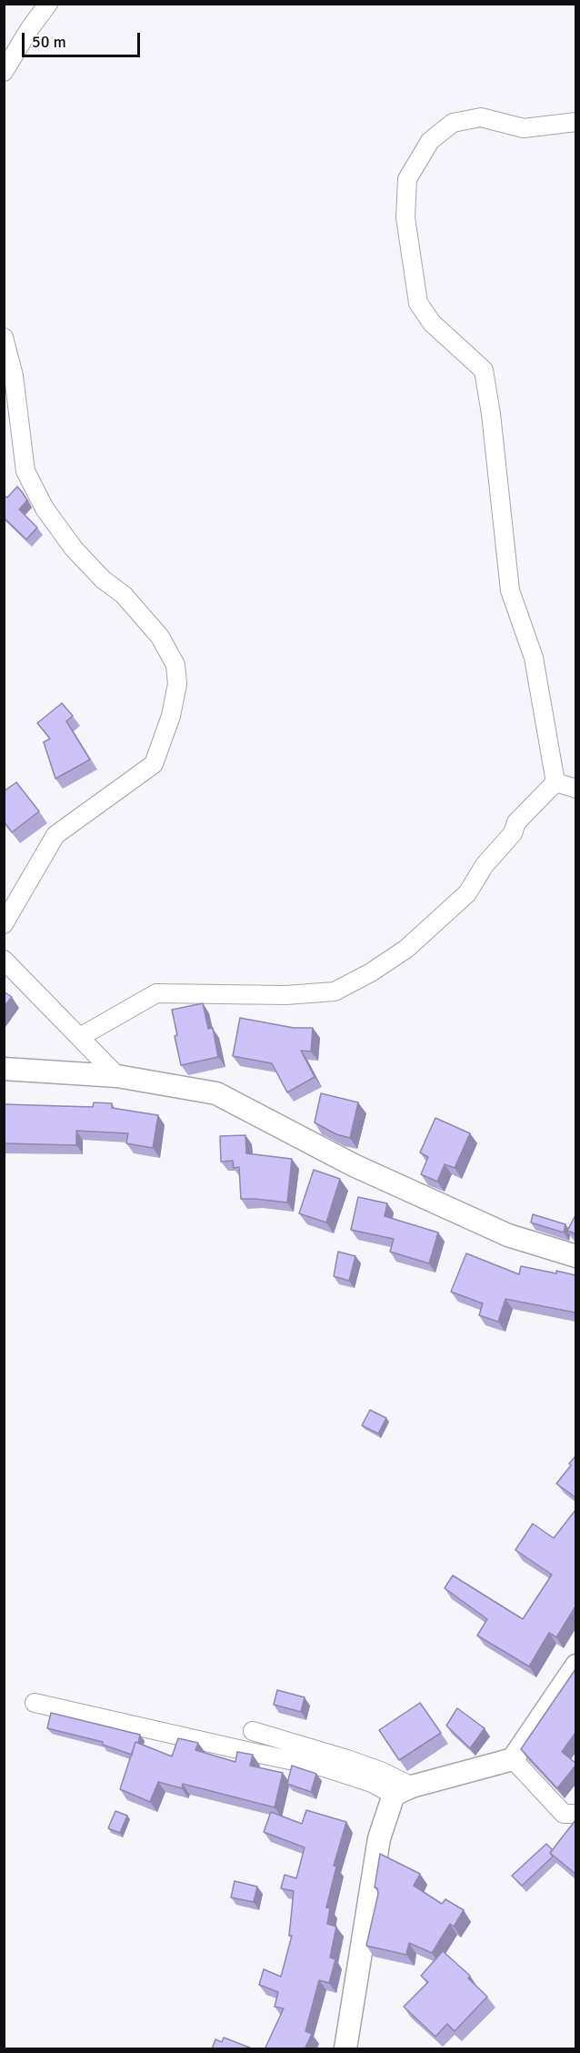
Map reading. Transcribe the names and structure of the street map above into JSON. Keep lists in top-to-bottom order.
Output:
{
  "scale_bar": "50 m"
}
